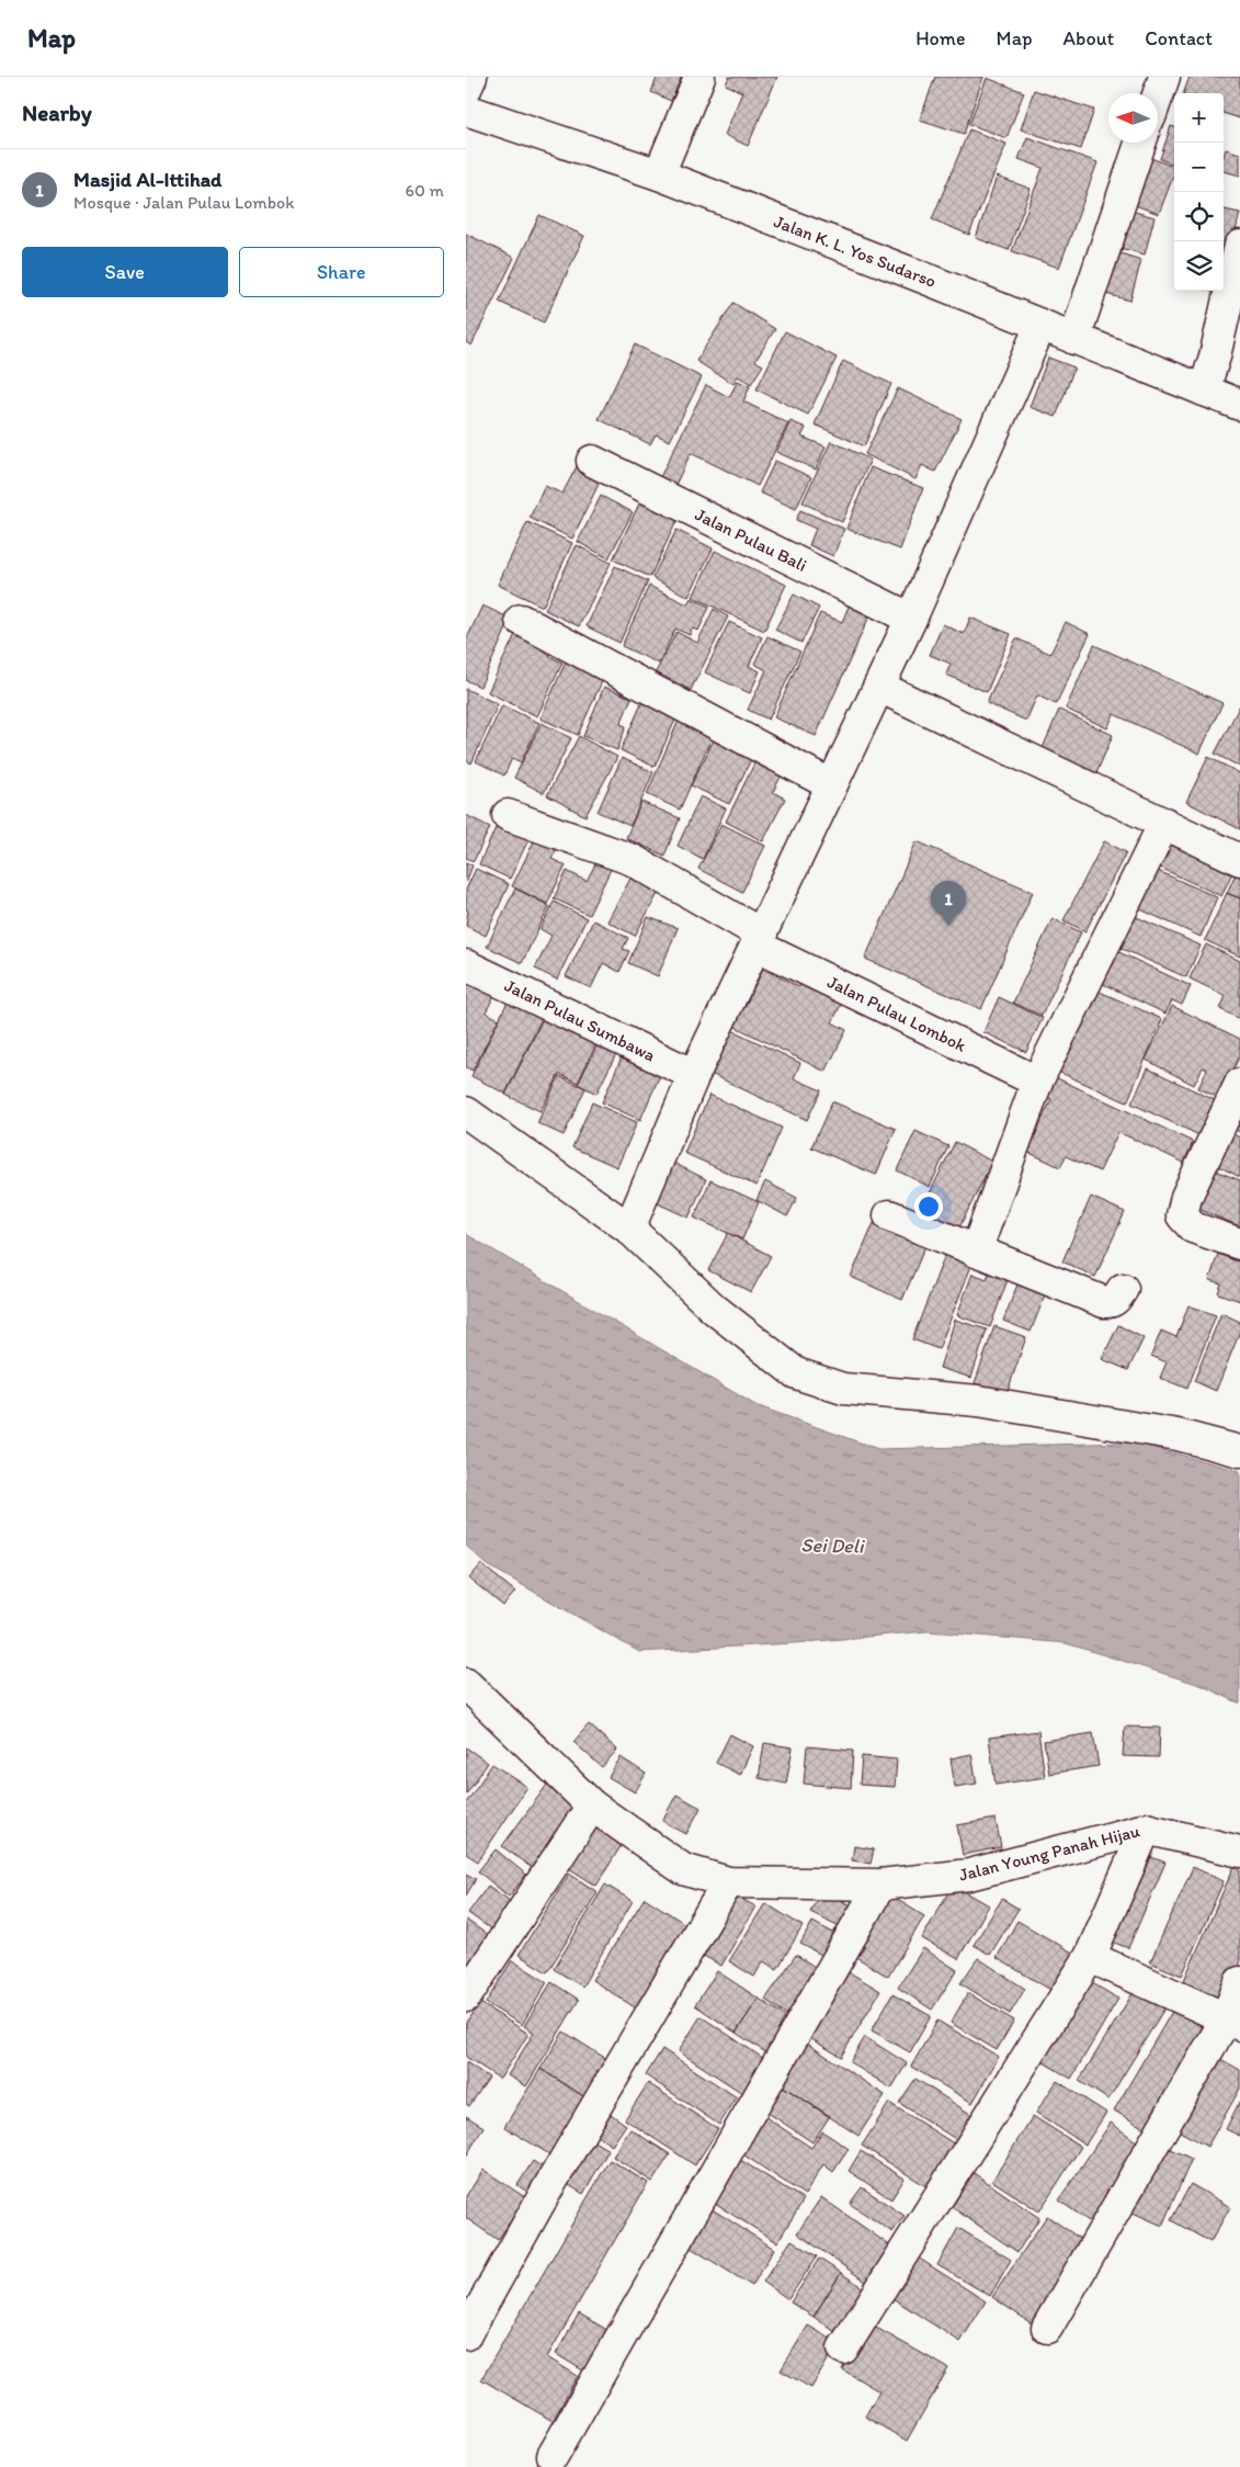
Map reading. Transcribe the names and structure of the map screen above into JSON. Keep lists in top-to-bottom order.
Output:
{
  "streets": {
    "main road": [
      "Jalan K. L. Yos Sudarso",
      "Jalan Pulau Bali",
      "Jalan Pulau Lombok",
      "Jalan Pulau Sumbawa",
      "Jalan Young Panah Hijau"
    ]
  },
  "water": ["Sei Deli"],
  "north": "left",
  "page": {
    "header": "Map",
    "nav": [
      "Home",
      "Map",
      "About",
      "Contact"
    ],
    "heading": "Nearby",
    "map_buttons": ["+", "−"],
    "list": [
      {
        "mark": "1",
        "name": "Masjid Al-Ittihad",
        "note": "Mosque · Jalan Pulau Lombok",
        "value": "60 m"
      }
    ],
    "buttons": ["Save", "Share"],
    "pins": "1"
  }
}
